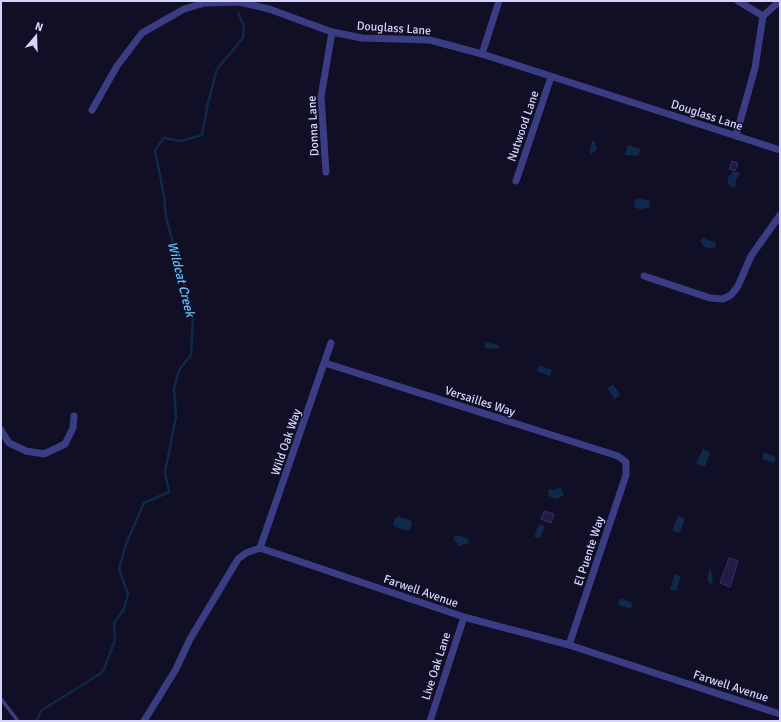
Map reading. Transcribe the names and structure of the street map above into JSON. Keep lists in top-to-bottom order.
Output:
{
  "streets": {
    "street": [
      "Douglass Lane",
      "Donna Lane",
      "Nutwood Lane",
      "Versailles Way",
      "Wild Oak Way",
      "El Puente Way",
      "Farwell Avenue",
      "Live Oak Lane"
    ]
  },
  "crossings": [
    ["Douglass Lane", "Donna Lane"],
    ["Douglass Lane", "Nutwood Lane"],
    ["Versailles Way", "Wild Oak Way"],
    ["Versailles Way", "El Puente Way"],
    ["Wild Oak Way", "Farwell Avenue"],
    ["El Puente Way", "Farwell Avenue"],
    ["Farwell Avenue", "Live Oak Lane"]
  ],
  "water": ["Wildcat Creek"],
  "north": "top"
}
